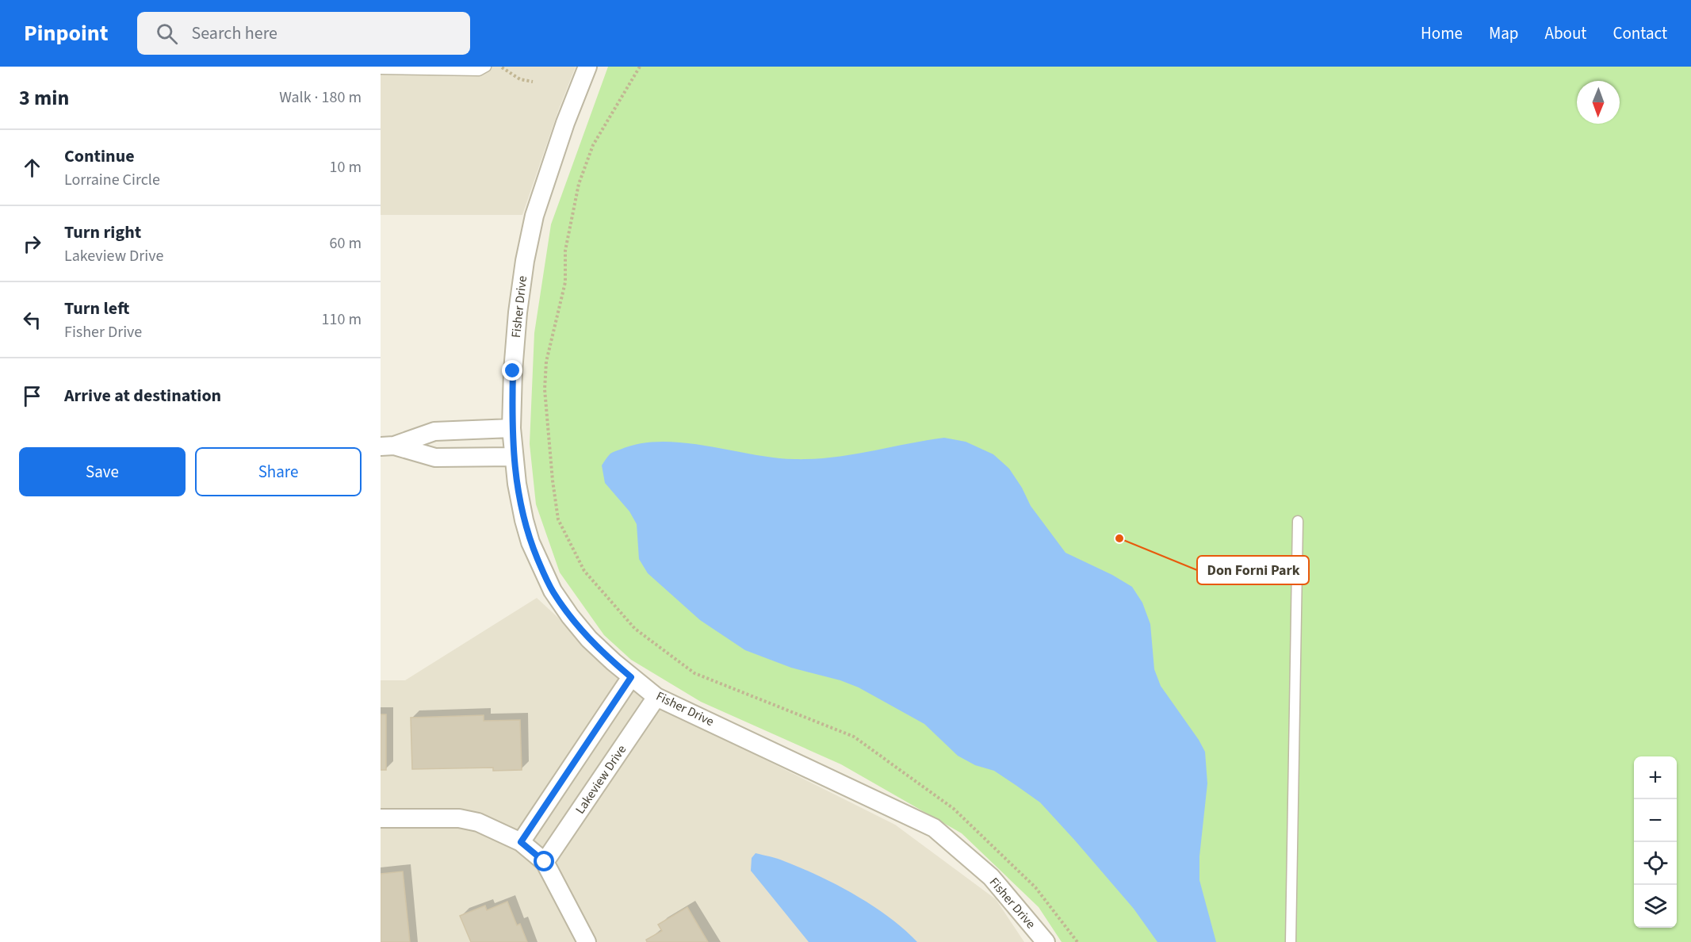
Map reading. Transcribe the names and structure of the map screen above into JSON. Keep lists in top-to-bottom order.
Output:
{
  "streets": {
    "street": ["Fisher Drive", "Lakeview Drive"]
  },
  "crossings": [
    ["Fisher Drive", "Lakeview Drive"]
  ],
  "places": ["Don Forni Park"],
  "north": "bottom",
  "page": {
    "header": "Pinpoint",
    "search": "Search here",
    "nav": [
      "Home",
      "Map",
      "About",
      "Contact"
    ],
    "heading": ["3 min", "Walk · 180 m"],
    "list": [
      ["Continue", "Lorraine Circle", "10 m"],
      ["Turn right", "Lakeview Drive", "60 m"],
      ["Turn left", "Fisher Drive", "110 m"],
      "Arrive at destination"
    ],
    "buttons": ["Save", "Share"],
    "map_buttons": ["+", "−"]
  }
}
